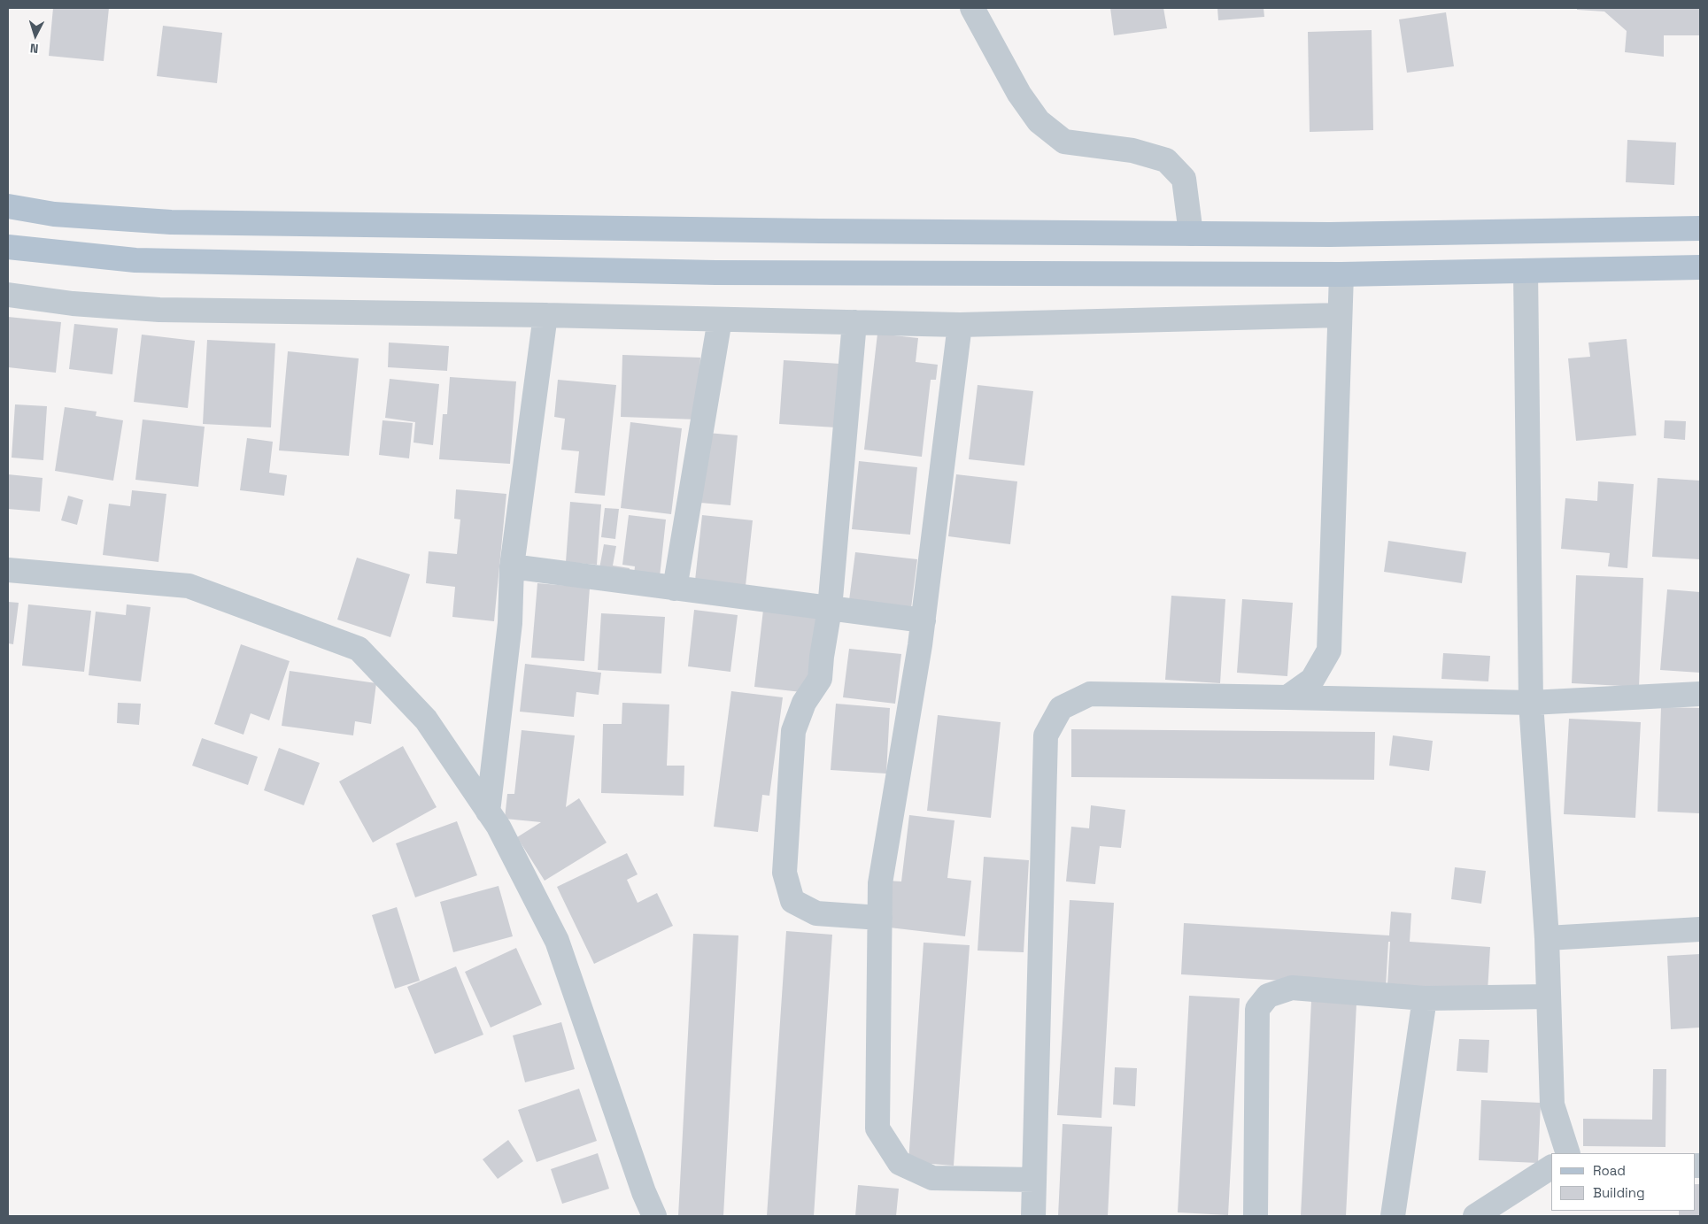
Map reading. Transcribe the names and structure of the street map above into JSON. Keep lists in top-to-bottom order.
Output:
{
  "legend": ["Road", "Building"],
  "north": "bottom"
}
